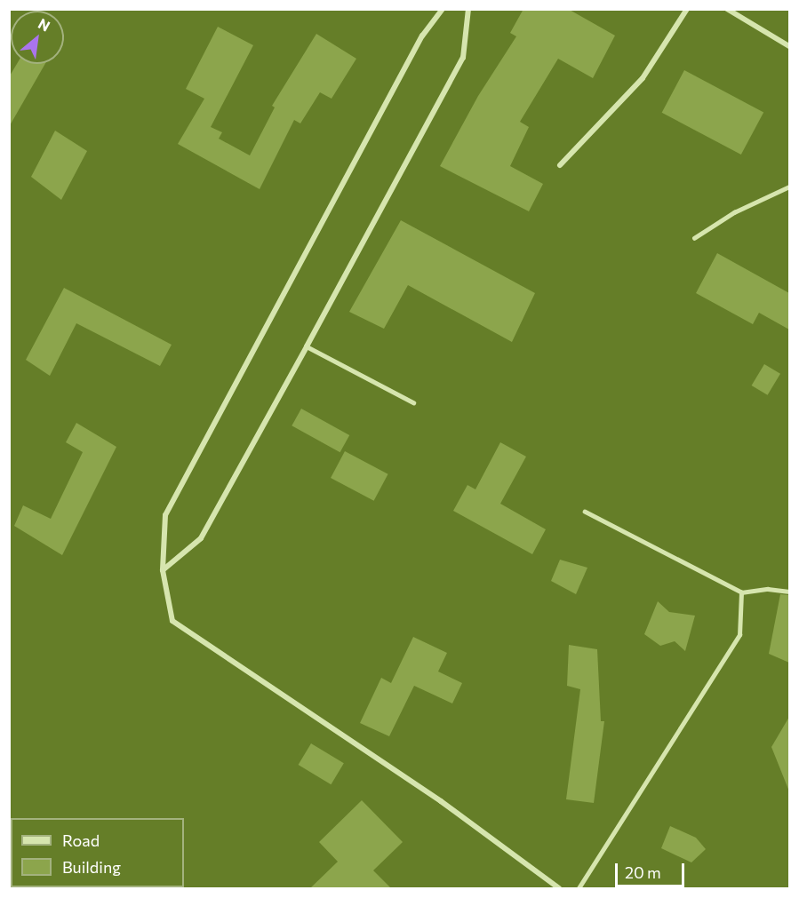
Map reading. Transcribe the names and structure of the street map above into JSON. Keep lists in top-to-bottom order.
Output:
{
  "legend": ["Road", "Building"],
  "scale_bar": "20 m",
  "north": "top right"
}
